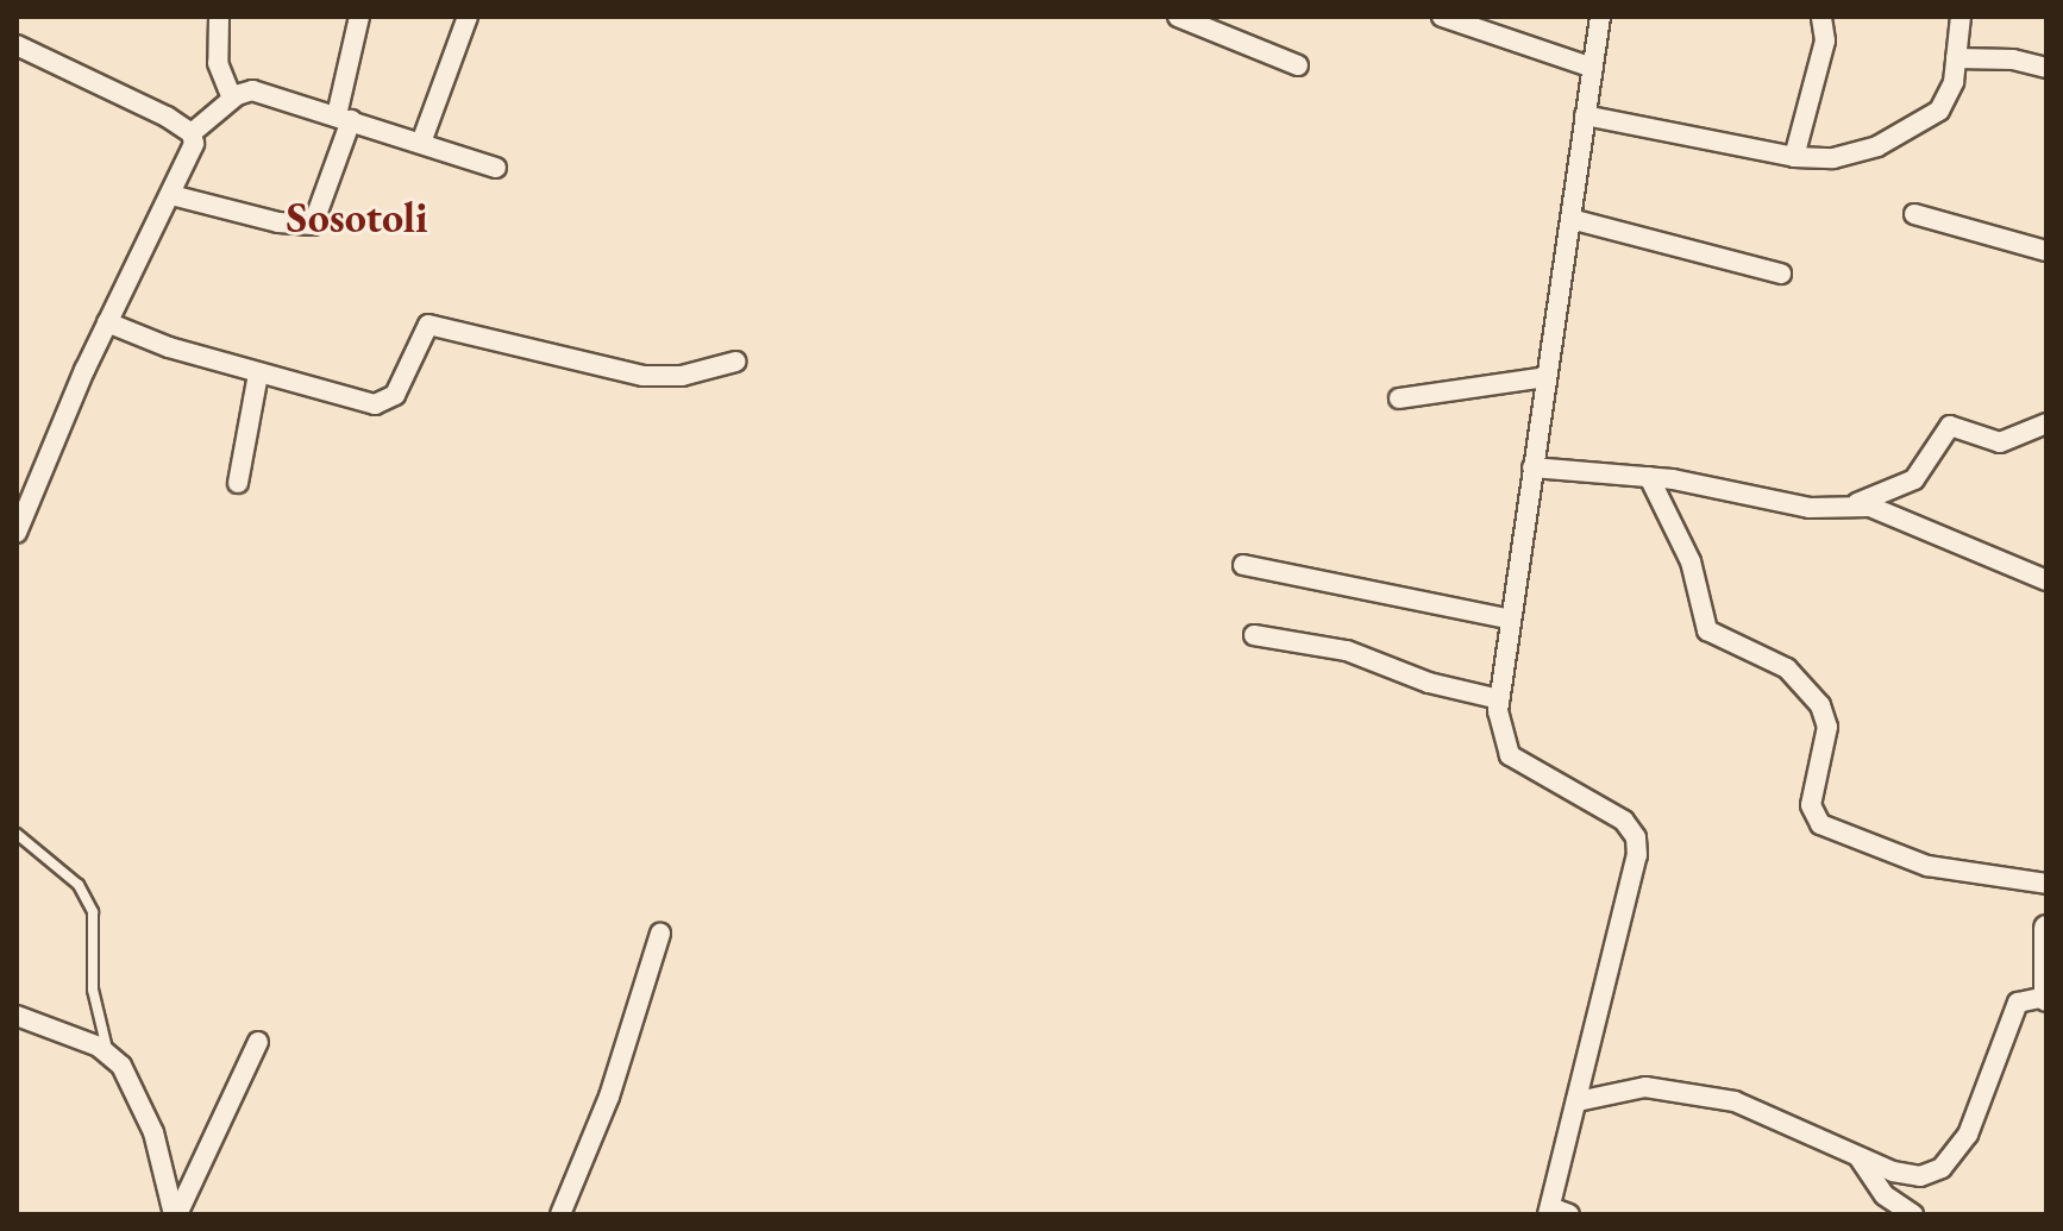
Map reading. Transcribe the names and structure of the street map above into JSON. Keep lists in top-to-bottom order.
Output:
{
  "districts": ["Sosotoli"]
}
